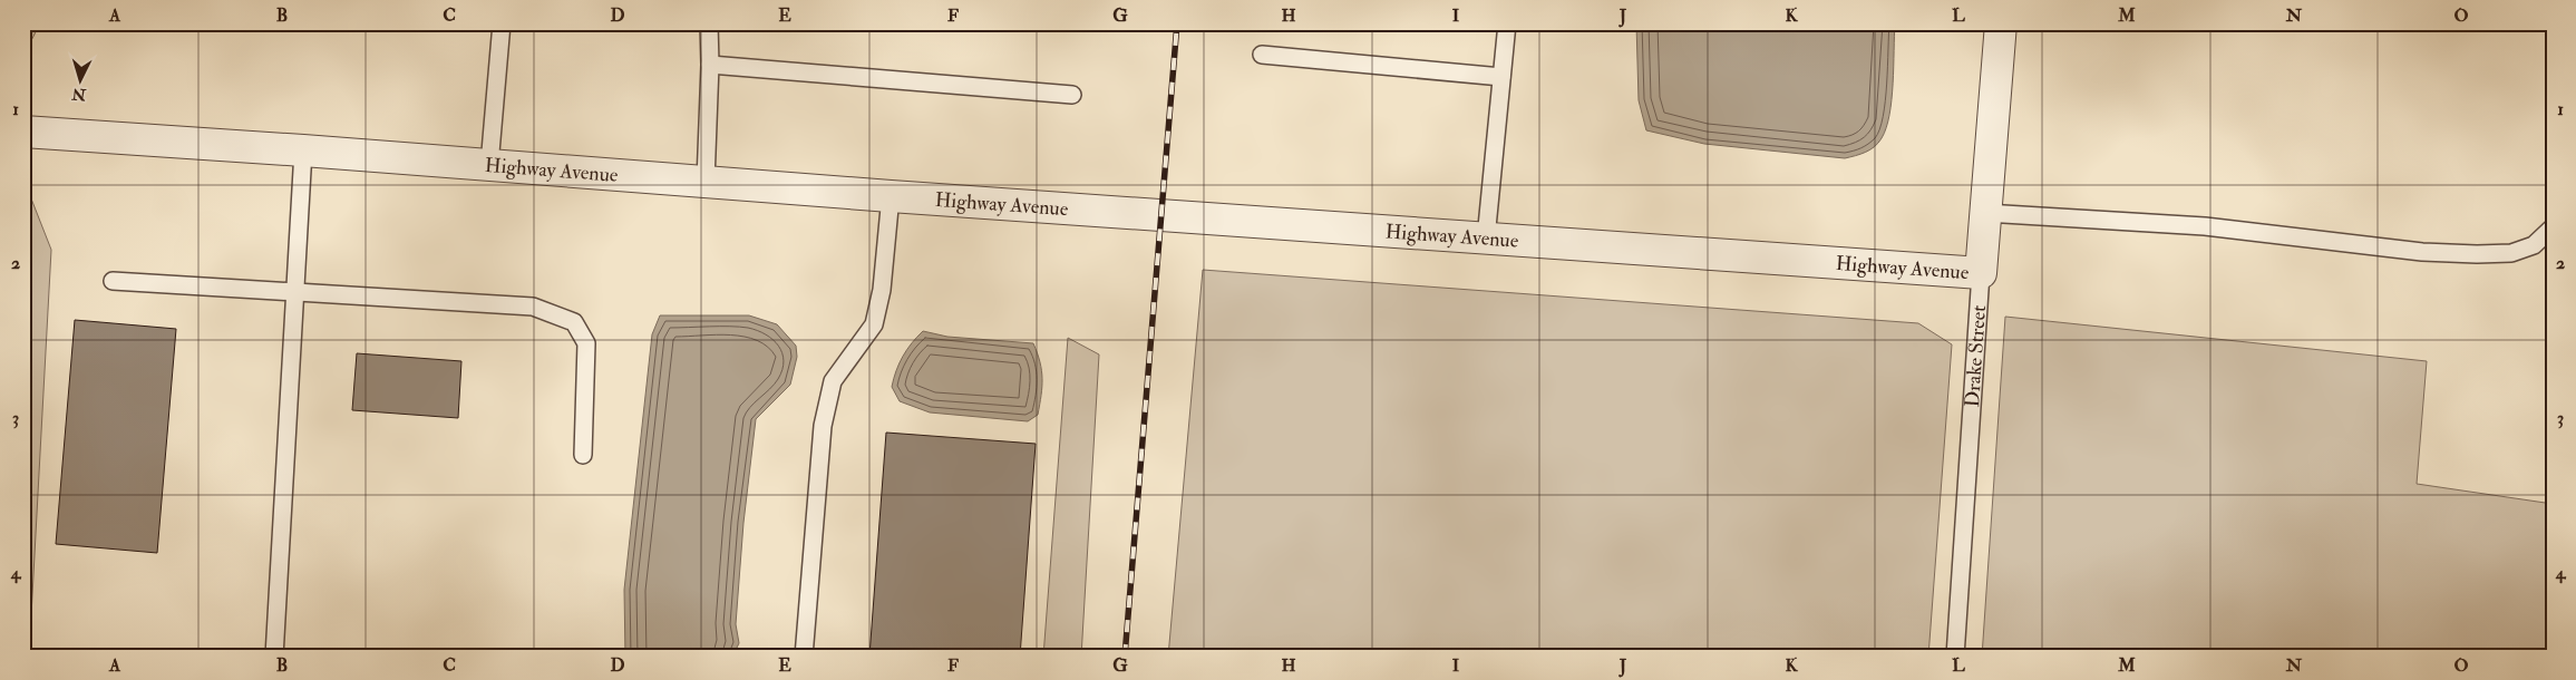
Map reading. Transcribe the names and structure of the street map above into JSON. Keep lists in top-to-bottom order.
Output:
{
  "streets": {
    "street": ["Highway Avenue", "Drake Street"]
  },
  "crossings": [
    ["Highway Avenue", "Drake Street"]
  ],
  "north": "bottom",
  "grid": {
    "columns": [
      "A",
      "B",
      "C",
      "D",
      "E",
      "F",
      "G",
      "H",
      "I",
      "J",
      "K",
      "L",
      "M",
      "N",
      "O"
    ],
    "rows": [
      "1",
      "2",
      "3",
      "4"
    ]
  }
}
